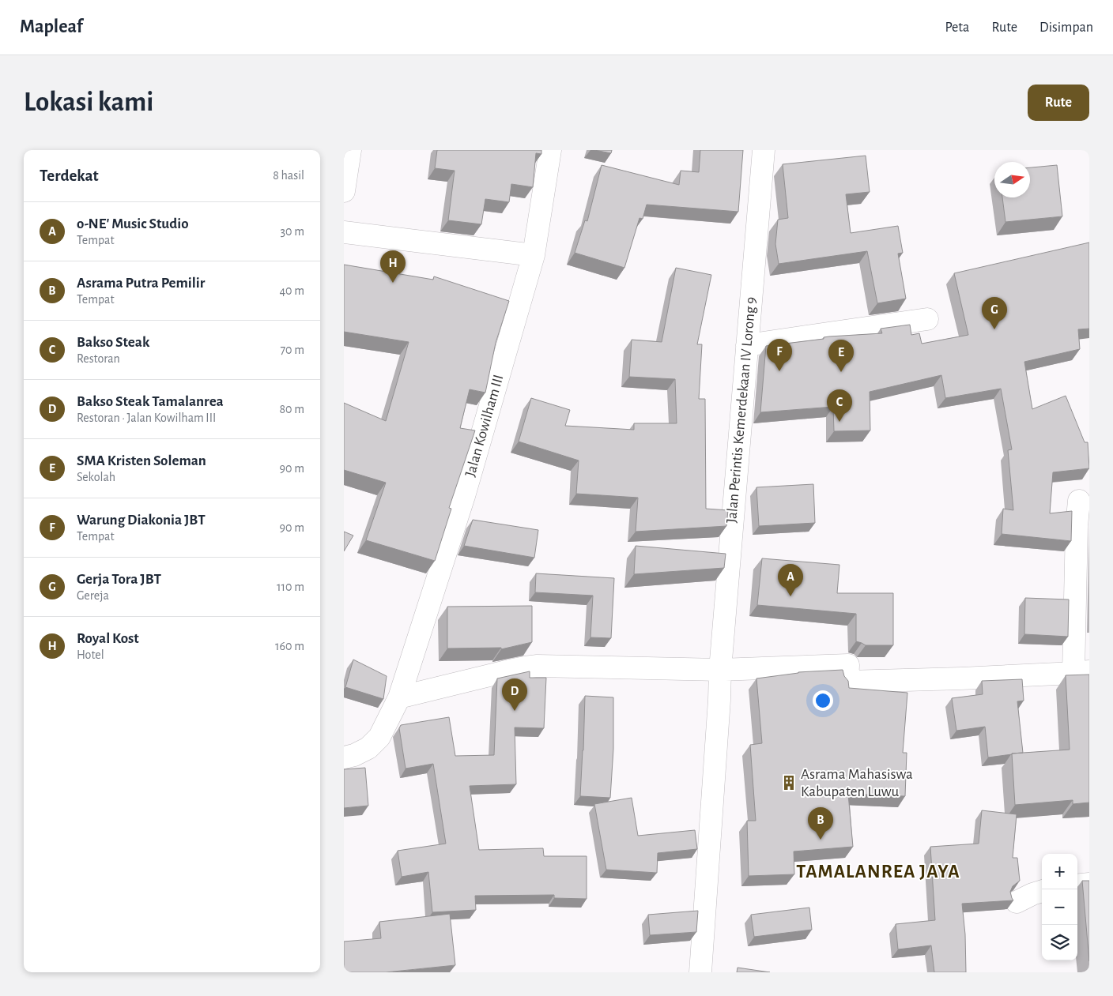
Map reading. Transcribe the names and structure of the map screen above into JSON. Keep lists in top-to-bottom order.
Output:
{
  "streets": {
    "street": ["Jalan Perintis Kemerdekaan IV Lorong 9", "Jalan Kowilham III"]
  },
  "districts": ["TAMALANREA JAYA"],
  "places": {
    "building": ["Asrama Mahasiswa Kabupaten Luwu"]
  },
  "north": "right",
  "page": {
    "header": "Mapleaf",
    "nav": ["Peta", "Rute", "Disimpan"],
    "buttons": "Rute",
    "title": "Lokasi kami",
    "heading": ["Terdekat", "8 hasil"],
    "list": [
      {
        "mark": "A",
        "name": "o-NE' Music Studio",
        "note": "Tempat",
        "value": "30 m"
      },
      {
        "mark": "B",
        "name": "Asrama Putra Pemilir",
        "note": "Tempat",
        "value": "40 m"
      },
      {
        "mark": "C",
        "name": "Bakso Steak",
        "note": "Restoran",
        "value": "70 m"
      },
      {
        "mark": "D",
        "name": "Bakso Steak Tamalanrea",
        "note": "Restoran · Jalan Kowilham III",
        "value": "80 m"
      },
      {
        "mark": "E",
        "name": "SMA Kristen Soleman",
        "note": "Sekolah",
        "value": "90 m"
      },
      {
        "mark": "F",
        "name": "Warung Diakonia JBT",
        "note": "Tempat",
        "value": "90 m"
      },
      {
        "mark": "G",
        "name": "Gerja Tora JBT",
        "note": "Gereja",
        "value": "110 m"
      },
      {
        "mark": "H",
        "name": "Royal Kost",
        "note": "Hotel",
        "value": "160 m"
      }
    ],
    "pins": [
      "H",
      "G",
      "F",
      "E",
      "C",
      "A",
      "D",
      "B"
    ],
    "map_buttons": ["+", "−"]
  }
}
